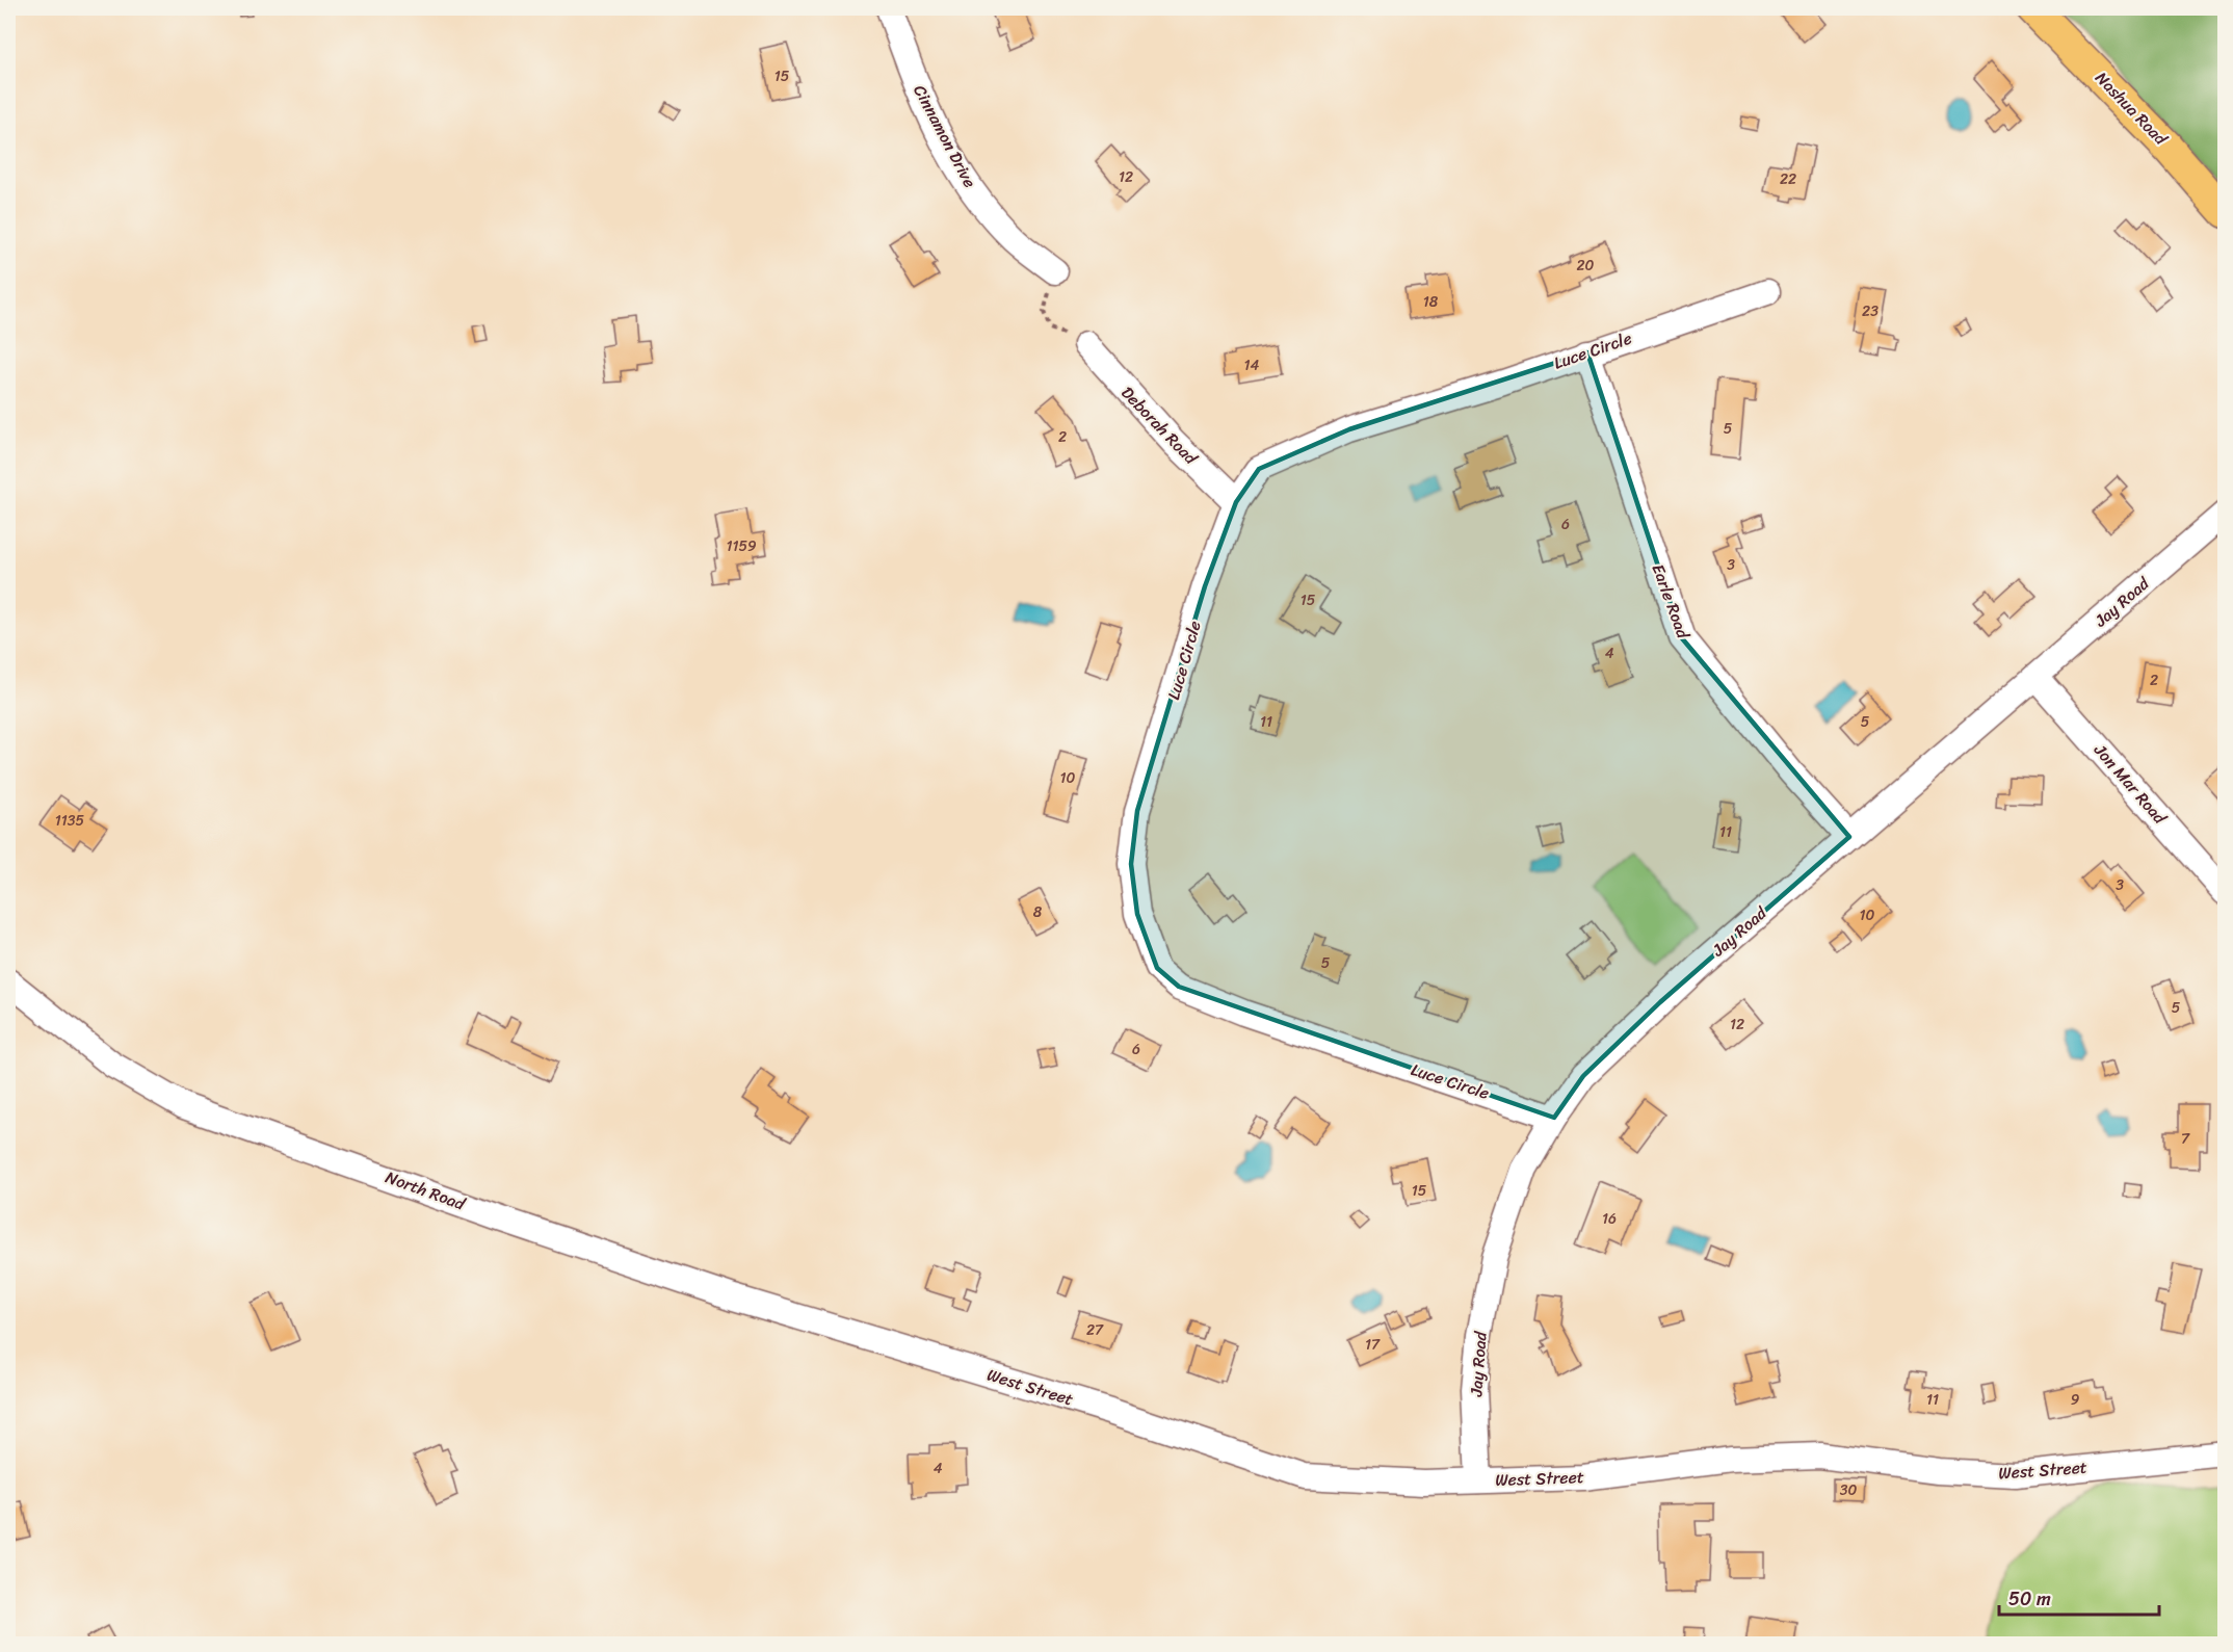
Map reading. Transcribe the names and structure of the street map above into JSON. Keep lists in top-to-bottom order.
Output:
{
  "streets": {
    "main road": ["Nashua Road"],
    "street": [
      "Cinnamon Drive",
      "Luce Circle",
      "Deborah Road",
      "Earle Road",
      "Jay Road",
      "Jon Mar Road",
      "North Road",
      "West Street"
    ]
  },
  "crossings": [
    ["Luce Circle", "Deborah Road"],
    ["Luce Circle", "Earle Road"],
    ["Luce Circle", "Jay Road"],
    ["Earle Road", "Jay Road"],
    ["Jay Road", "Jon Mar Road"],
    ["Jay Road", "West Street"],
    ["North Road", "West Street"]
  ],
  "house_numbers": [
    "15",
    "12",
    "22",
    "20",
    "18",
    "23",
    "14",
    "5",
    "2",
    "6",
    "1159",
    "3",
    "15",
    "4",
    "2",
    "11",
    "5",
    "10",
    "1135",
    "11",
    "3",
    "8",
    "10",
    "5",
    "5",
    "12",
    "6",
    "7",
    "15",
    "16",
    "27",
    "17",
    "11",
    "9",
    "4",
    "30"
  ],
  "scale_bar": "50 m"
}
